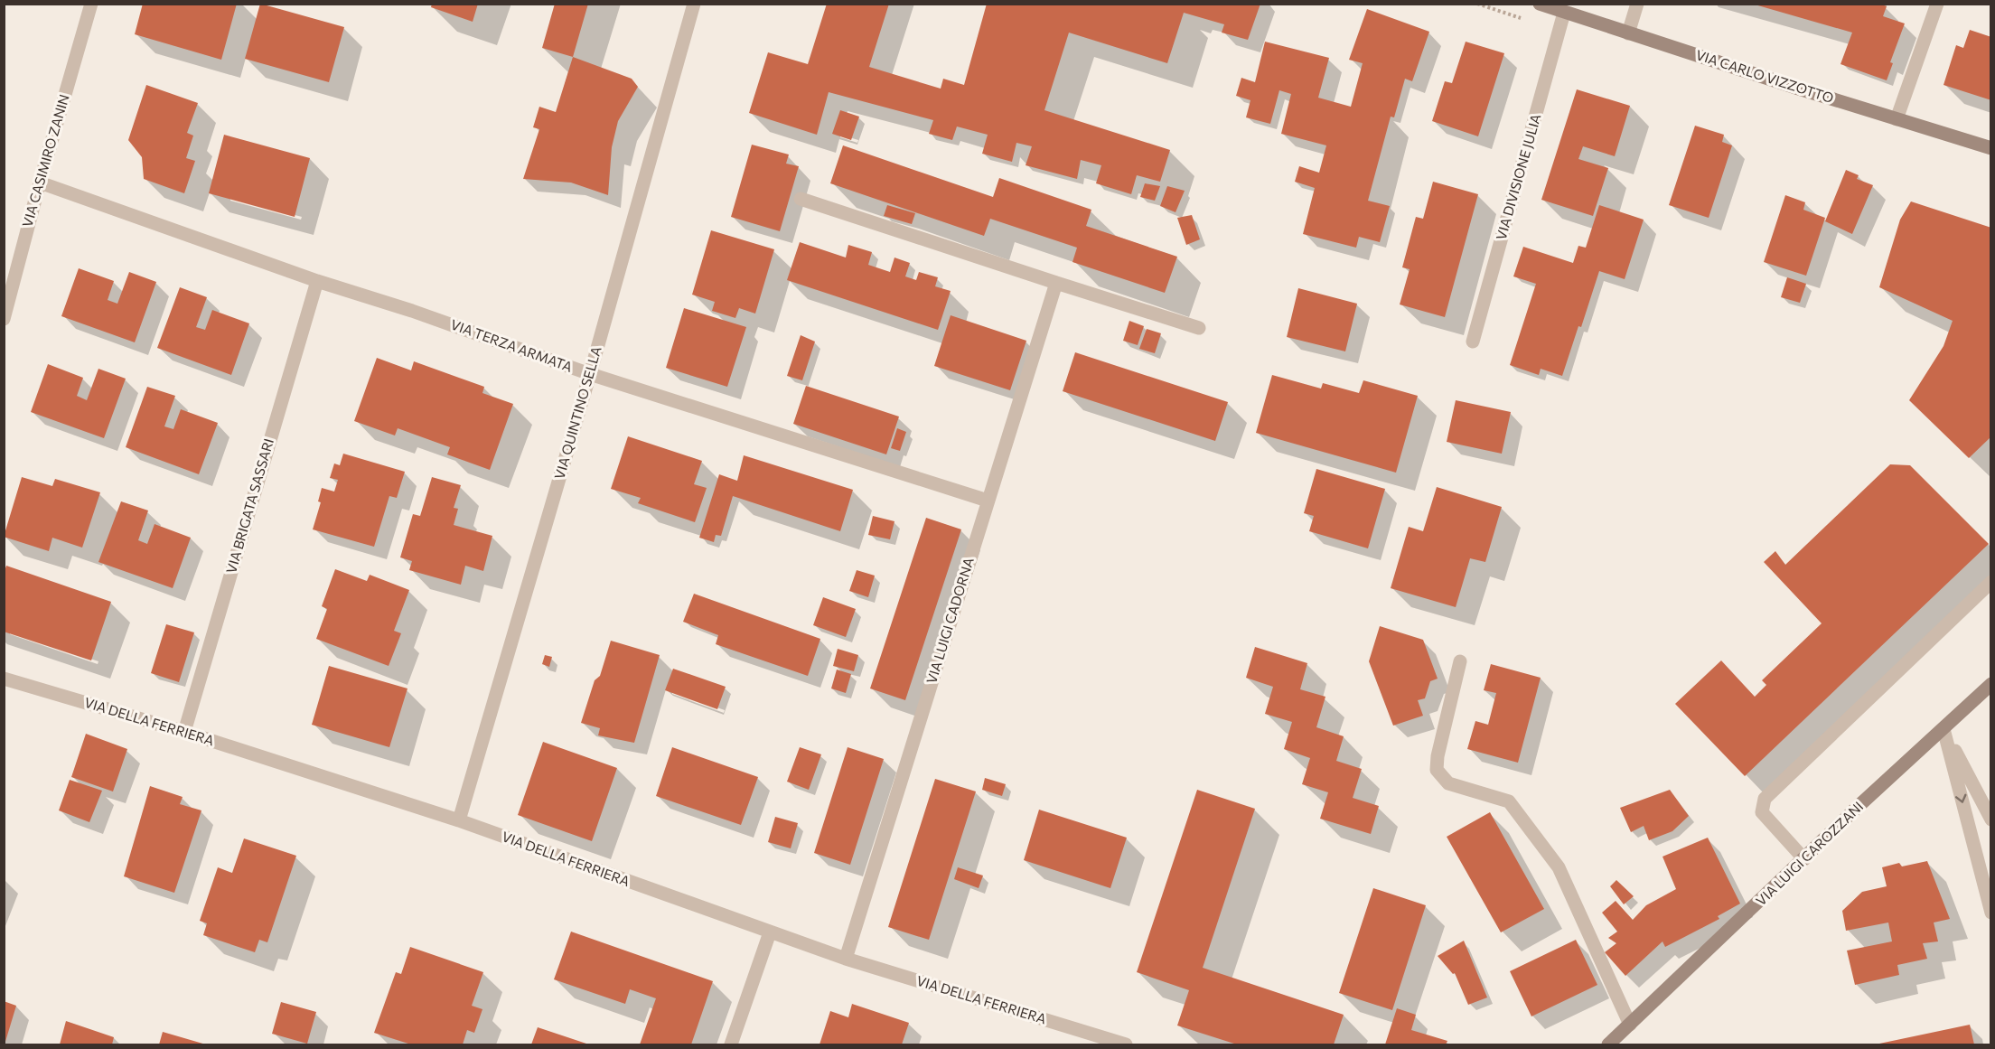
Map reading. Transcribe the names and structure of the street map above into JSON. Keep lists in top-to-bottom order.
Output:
{
  "streets": {
    "street": [
      "VIA CARLO VIZZOTTO",
      "VIA CASIMIRO ZANIN",
      "VIA DIVISIONE JULIA",
      "VIA TERZA ARMATA",
      "VIA QUINTINO SELLA",
      "VIA BRIGATA SASSARI",
      "VIA LUIGI CADORNA",
      "VIA DELLA FERRIERA",
      "VIA LUIGI CAROZZANI"
    ]
  },
  "crossings": [
    ["VIA CARLO VIZZOTTO", "VIA DIVISIONE JULIA"],
    ["VIA CASIMIRO ZANIN", "VIA TERZA ARMATA"],
    ["VIA TERZA ARMATA", "VIA QUINTINO SELLA"],
    ["VIA TERZA ARMATA", "VIA BRIGATA SASSARI"],
    ["VIA TERZA ARMATA", "VIA LUIGI CADORNA"],
    ["VIA QUINTINO SELLA", "VIA DELLA FERRIERA"],
    ["VIA BRIGATA SASSARI", "VIA DELLA FERRIERA"],
    ["VIA LUIGI CADORNA", "VIA DELLA FERRIERA"]
  ]
}
